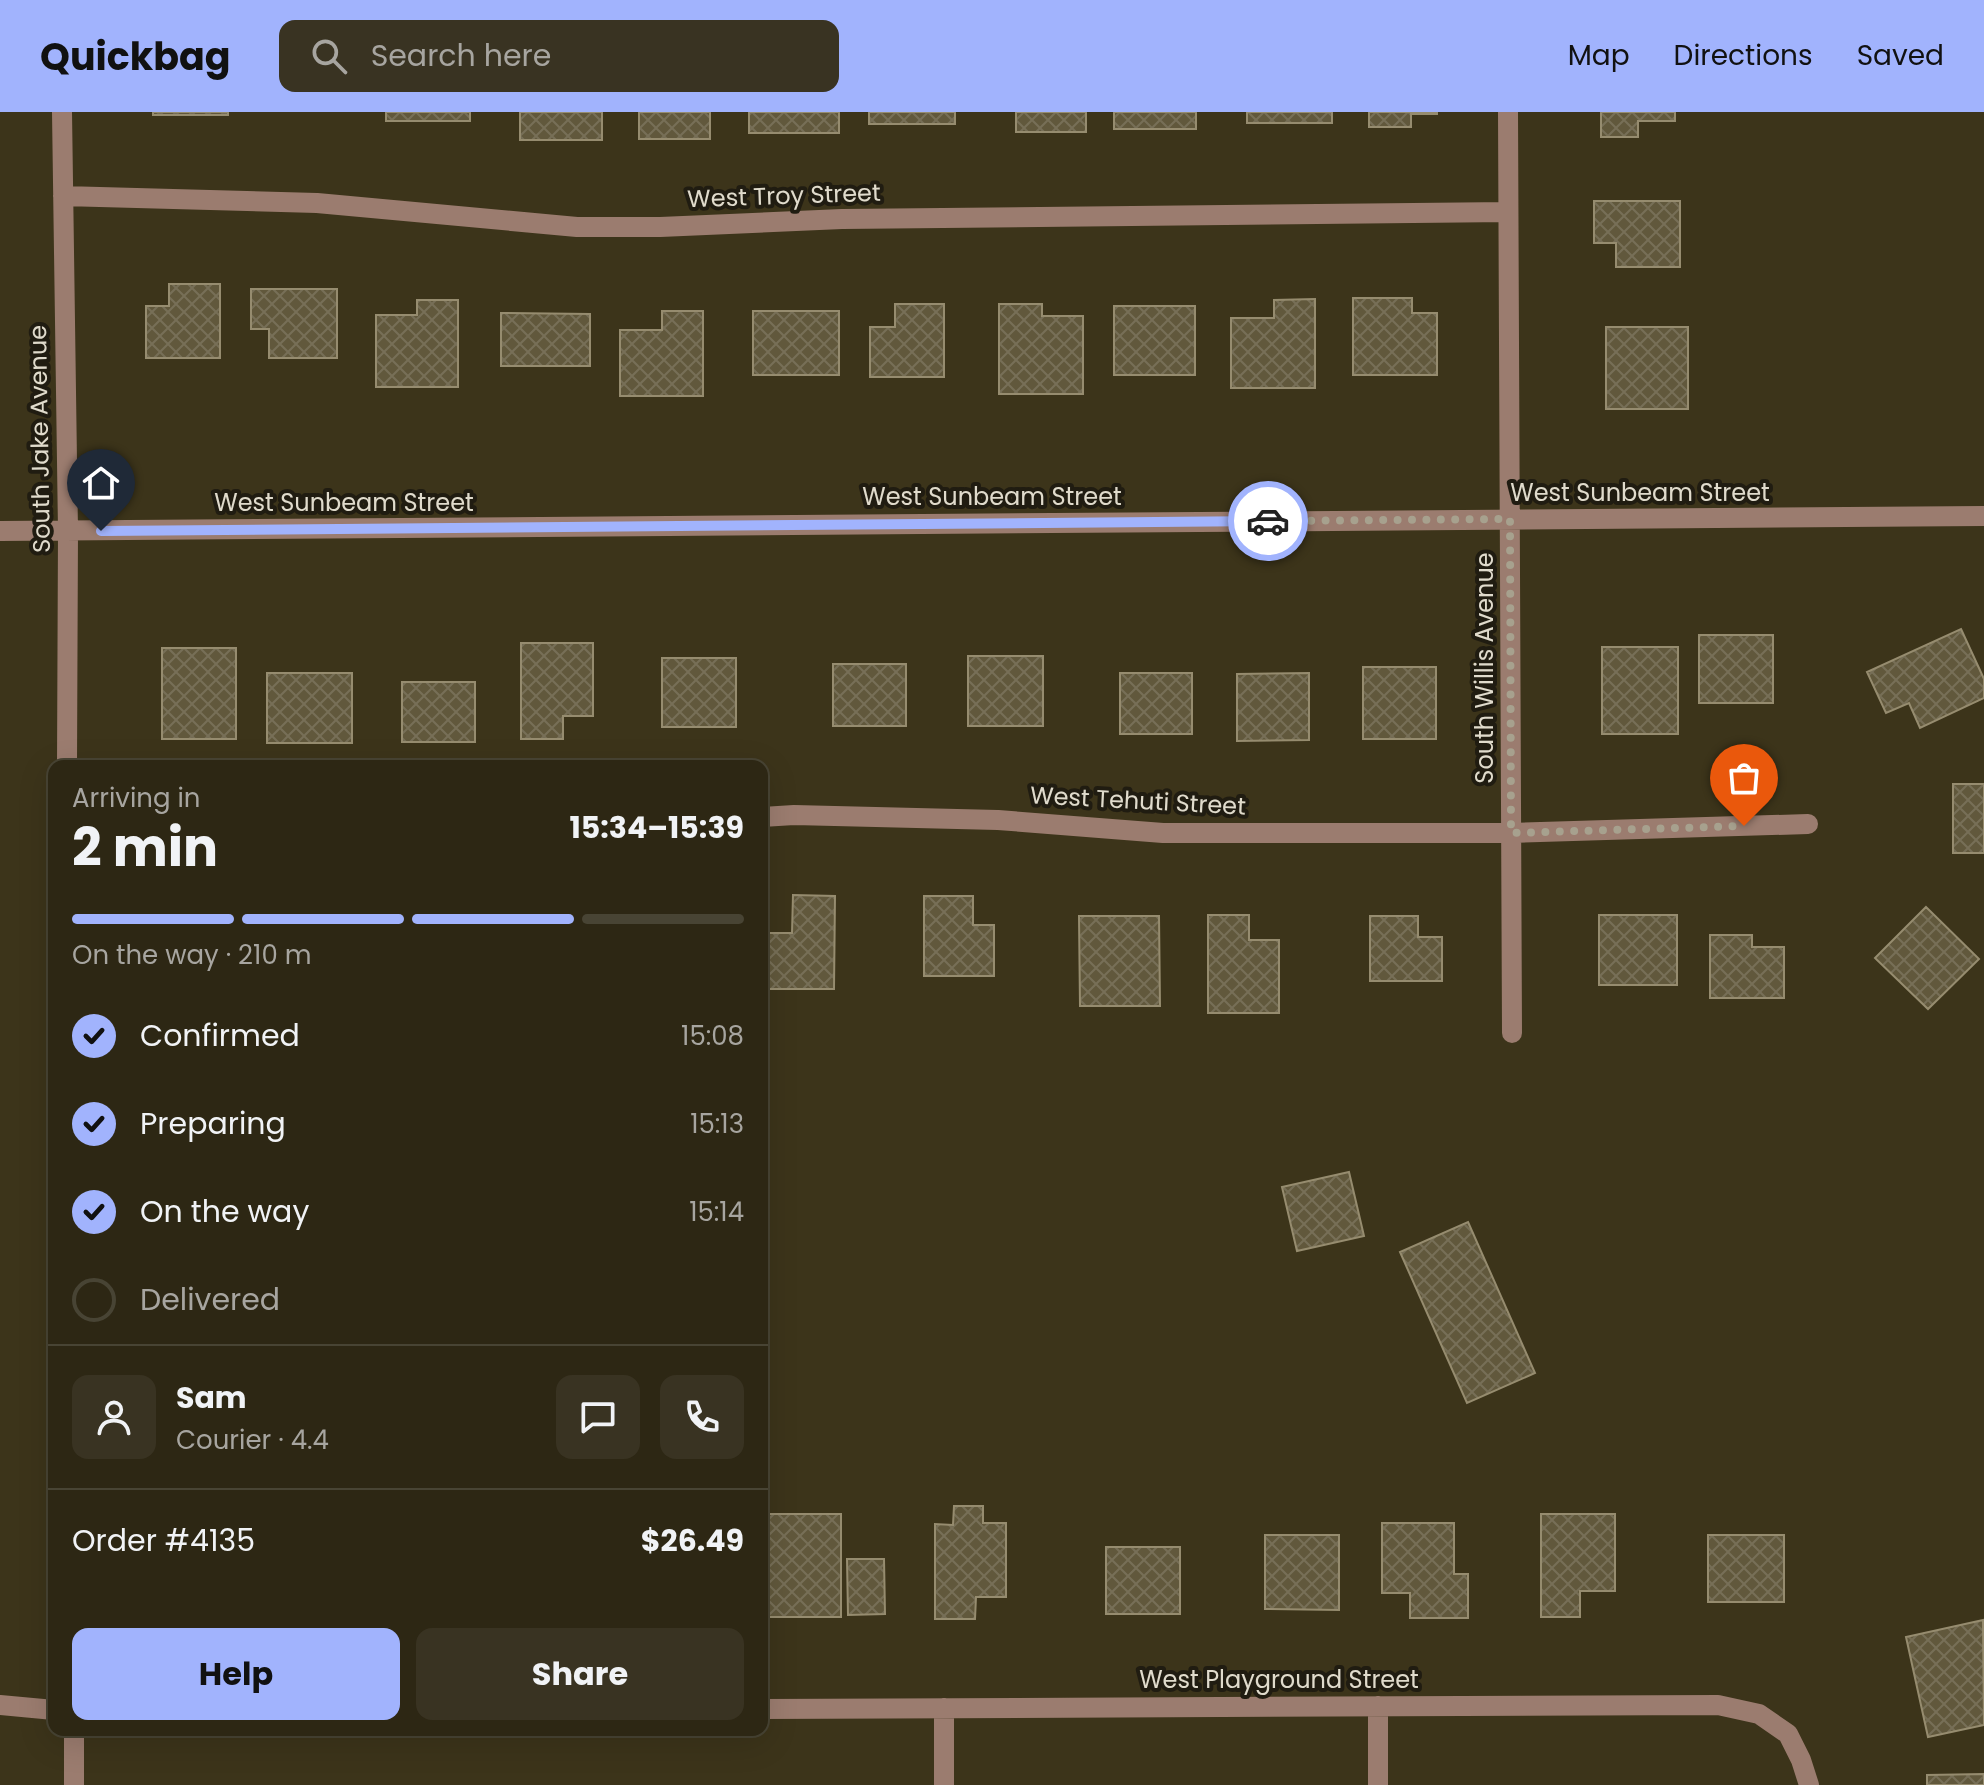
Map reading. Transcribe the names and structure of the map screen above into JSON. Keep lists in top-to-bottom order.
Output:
{
  "streets": {
    "street": [
      "West Troy Street",
      "South Jake Avenue",
      "West Sunbeam Street",
      "South Willis Avenue",
      "West Tehuti Street",
      "West Playground Street"
    ]
  },
  "crossings": [
    ["West Troy Street", "South Jake Avenue"],
    ["West Troy Street", "South Willis Avenue"],
    ["South Jake Avenue", "West Sunbeam Street"],
    ["West Sunbeam Street", "South Willis Avenue"],
    ["South Willis Avenue", "West Tehuti Street"]
  ],
  "page": {
    "header": "Quickbag",
    "search": "Search here",
    "nav": ["Map", "Directions", "Saved"],
    "heading": ["2 min", "Arriving in", "15:34–15:39"],
    "panel": [
      "Sam",
      "Courier · 4.4",
      "Order #4135",
      "$26.49"
    ],
    "bar": "On the way · 210 m",
    "list": [
      ["Confirmed", "15:08"],
      ["Preparing", "15:13"],
      ["On the way", "15:14"],
      "Delivered"
    ],
    "buttons": ["Help", "Share"]
  }
}
